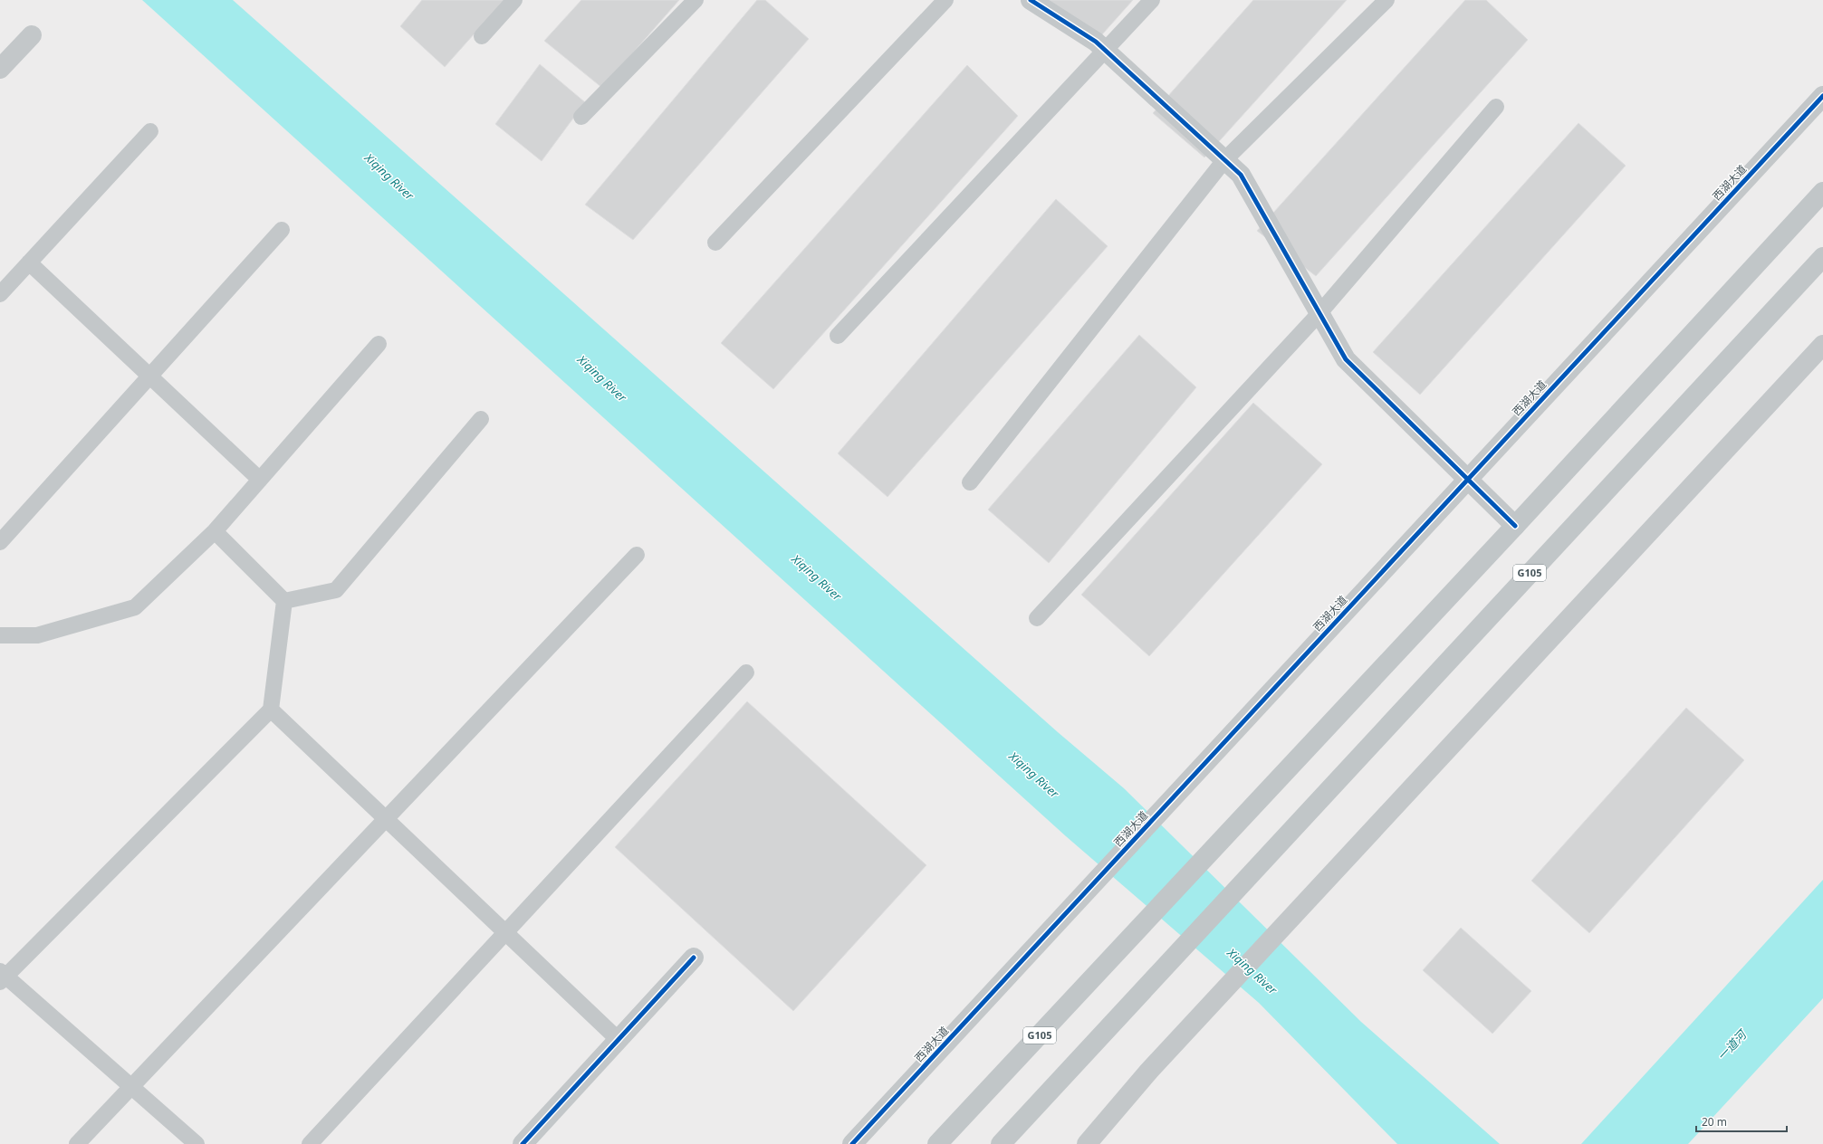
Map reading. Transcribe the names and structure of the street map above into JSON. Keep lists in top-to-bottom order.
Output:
{
  "streets": {
    "main road": ["G105"],
    "street": ["西湖大道"]
  },
  "water": ["Xiqing River", "一道河"],
  "scale_bar": "20 m"
}
